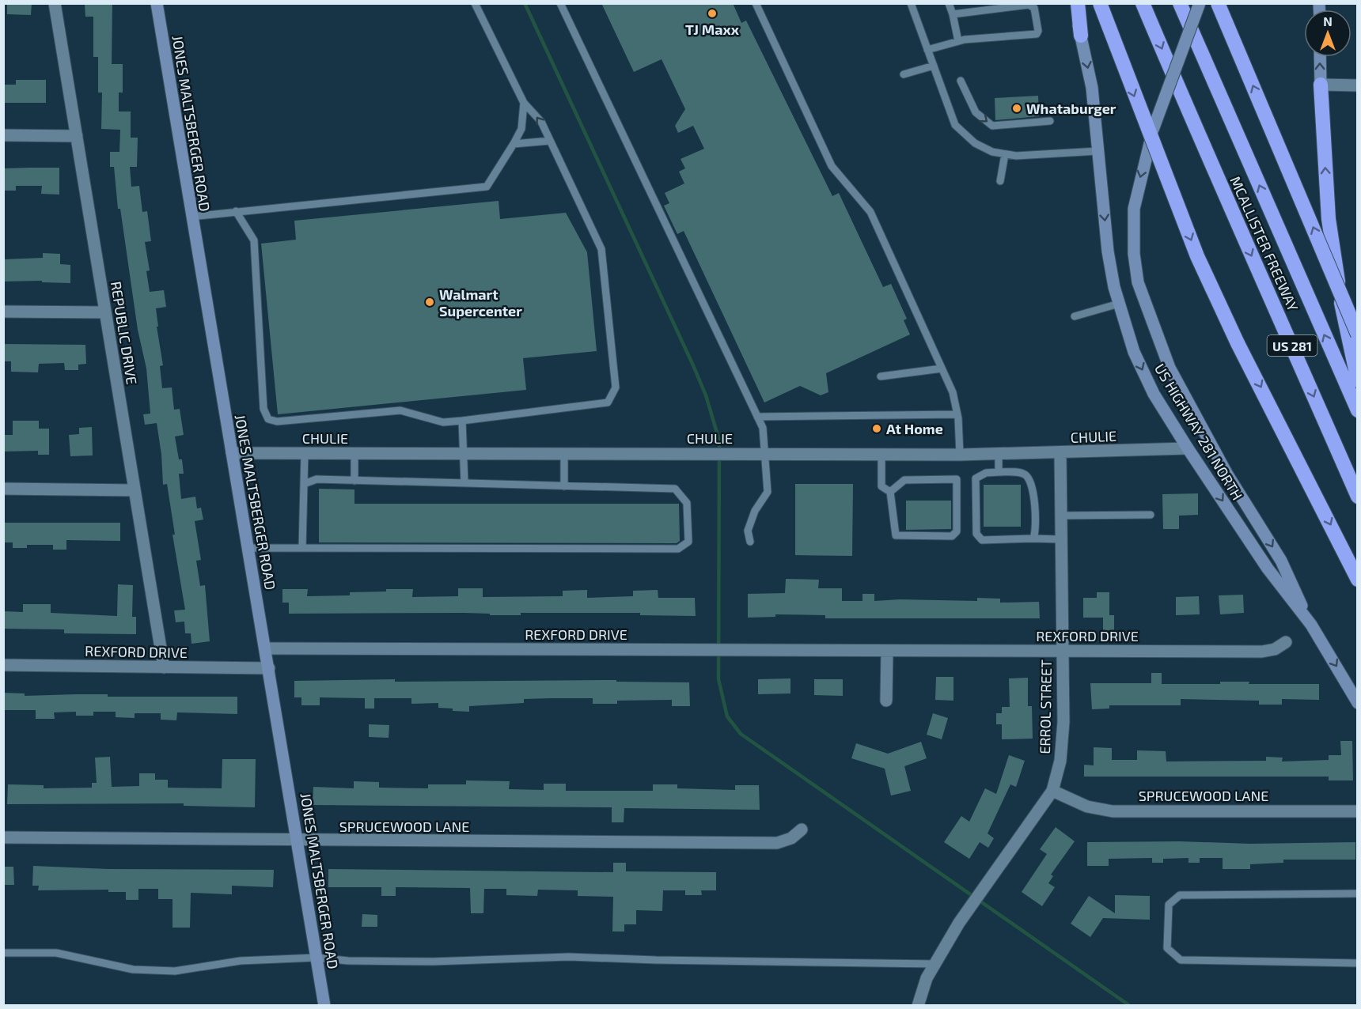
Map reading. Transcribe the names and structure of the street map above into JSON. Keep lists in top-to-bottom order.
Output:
{
  "streets": {
    "highway": ["MCALLISTER FREEWAY", "US 281"],
    "main road": ["JONES MALTSBERGER ROAD", "US HIGHWAY 281 NORTH"],
    "street": [
      "REPUBLIC DRIVE",
      "CHULIE",
      "REXFORD DRIVE",
      "ERROL STREET",
      "SPRUCEWOOD LANE"
    ]
  },
  "crossings": [
    ["JONES MALTSBERGER ROAD", "CHULIE"],
    ["JONES MALTSBERGER ROAD", "REXFORD DRIVE"],
    ["JONES MALTSBERGER ROAD", "SPRUCEWOOD LANE"],
    ["REPUBLIC DRIVE", "REXFORD DRIVE"],
    ["US HIGHWAY 281 NORTH", "CHULIE"],
    ["CHULIE", "ERROL STREET"],
    ["REXFORD DRIVE", "ERROL STREET"],
    ["ERROL STREET", "SPRUCEWOOD LANE"]
  ],
  "places": [
    "TJ Maxx",
    "Whataburger",
    "Walmart Supercenter",
    "At Home"
  ],
  "north": "top"
}
